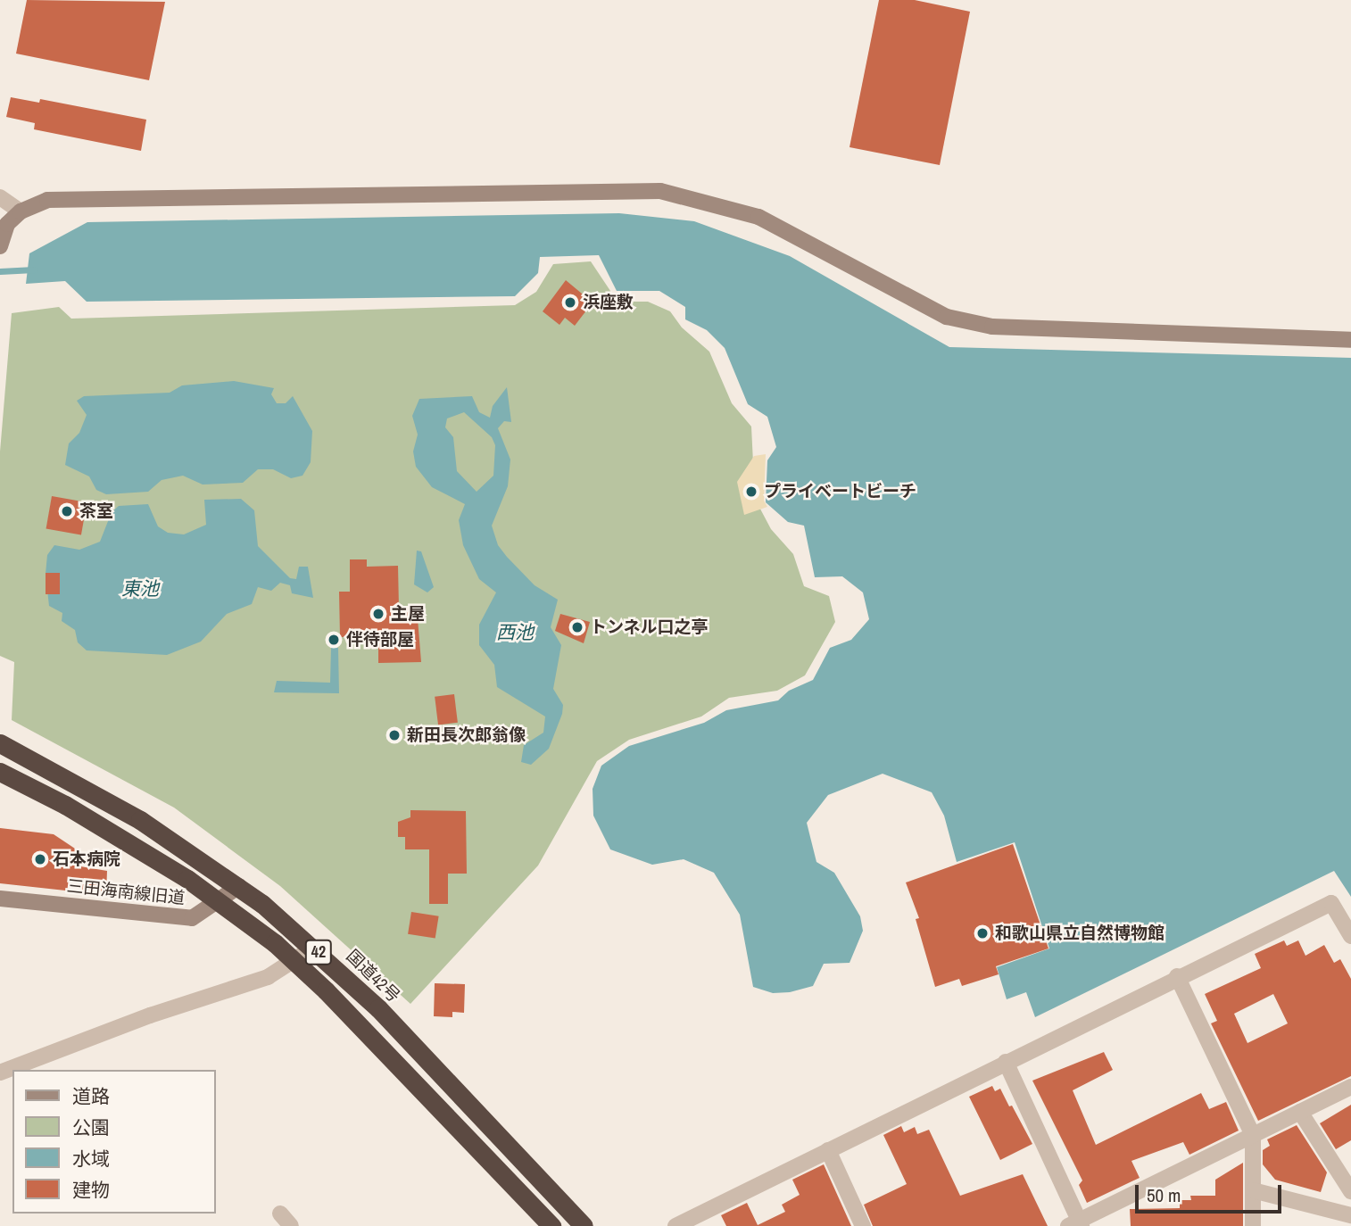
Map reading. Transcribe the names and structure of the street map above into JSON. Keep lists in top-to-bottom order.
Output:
{
  "streets": {
    "highway": ["42", "国道42号"],
    "street": ["三田海南線旧道"]
  },
  "crossings": [
    ["三田海南線旧道", "42"],
    ["三田海南線旧道", "国道42号"]
  ],
  "water": ["東池", "西池"],
  "places": [
    "浜座敷",
    "プライベートビーチ",
    "茶室",
    "主屋",
    "トンネル口之亭",
    "伴待部屋",
    "新田長次郎翁像",
    "石本病院",
    "和歌山県立自然博物館"
  ],
  "legend": [
    "道路",
    "公園",
    "水域",
    "建物"
  ],
  "scale_bar": "50 m"
}
